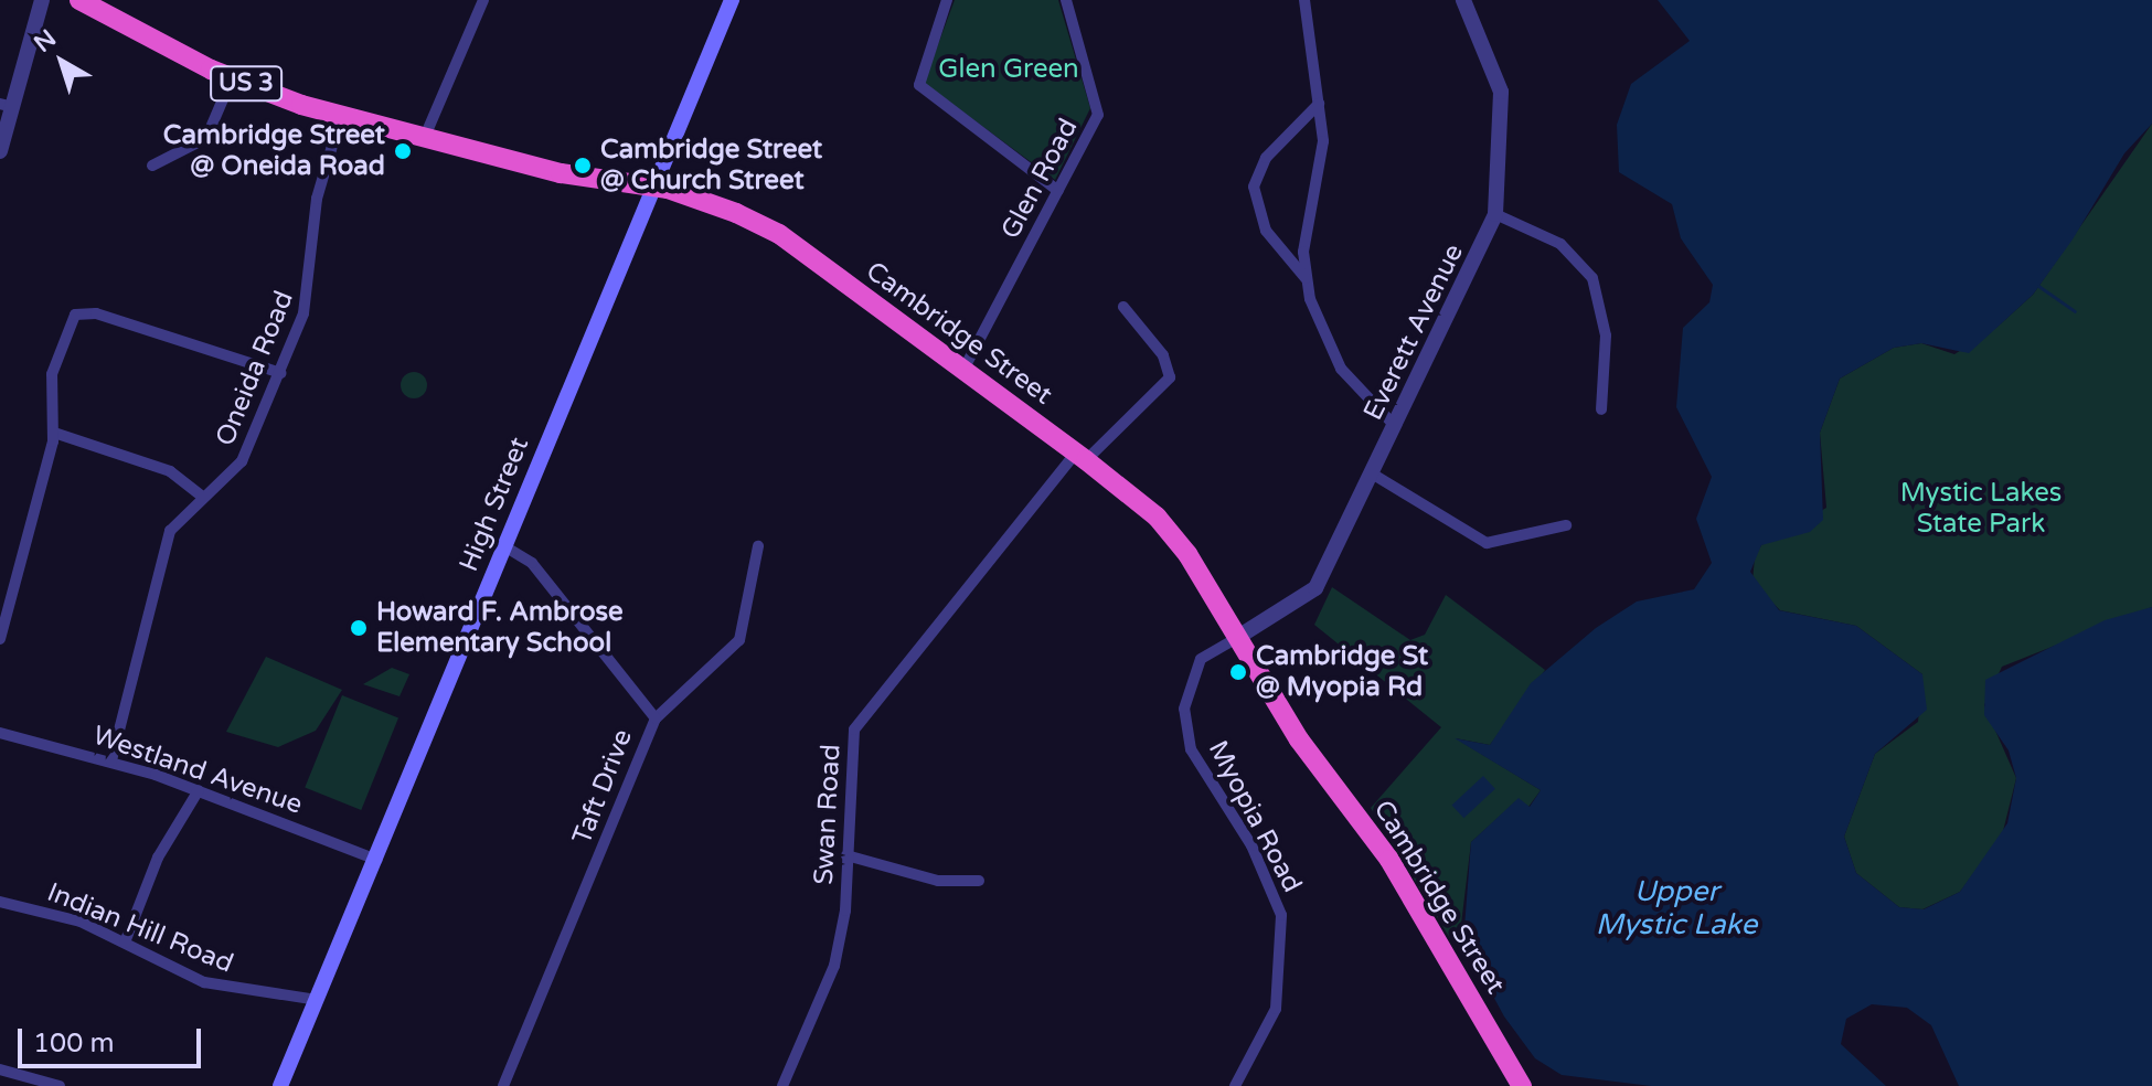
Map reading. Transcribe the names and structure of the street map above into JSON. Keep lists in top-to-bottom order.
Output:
{
  "streets": {
    "highway": ["US 3", "Cambridge Street"],
    "main road": ["High Street"],
    "street": [
      "Glen Road",
      "Everett Avenue",
      "Oneida Road",
      "Westland Avenue",
      "Taft Drive",
      "Swan Road",
      "Myopia Road",
      "Indian Hill Road"
    ]
  },
  "crossings": [
    ["Glen Road", "Cambridge Street"],
    ["Everett Avenue", "Cambridge Street"],
    ["Everett Avenue", "Myopia Road"],
    ["Cambridge Street", "Oneida Road"],
    ["Cambridge Street", "High Street"],
    ["Cambridge Street", "Swan Road"],
    ["Cambridge Street", "Myopia Road"],
    ["Oneida Road", "Westland Avenue"],
    ["High Street", "Westland Avenue"],
    ["High Street", "Taft Drive"],
    ["High Street", "Indian Hill Road"]
  ],
  "water": ["Upper Mystic Lake"],
  "parks": ["Glen Green", "Mystic Lakes State Park"],
  "places": [
    "Cambridge Street @ Oneida Road",
    "Cambridge Street @ Church Street",
    "Howard F. Ambrose Elementary School",
    "Cambridge St @ Myopia Rd"
  ],
  "scale_bar": "100 m",
  "north": "top left"
}
